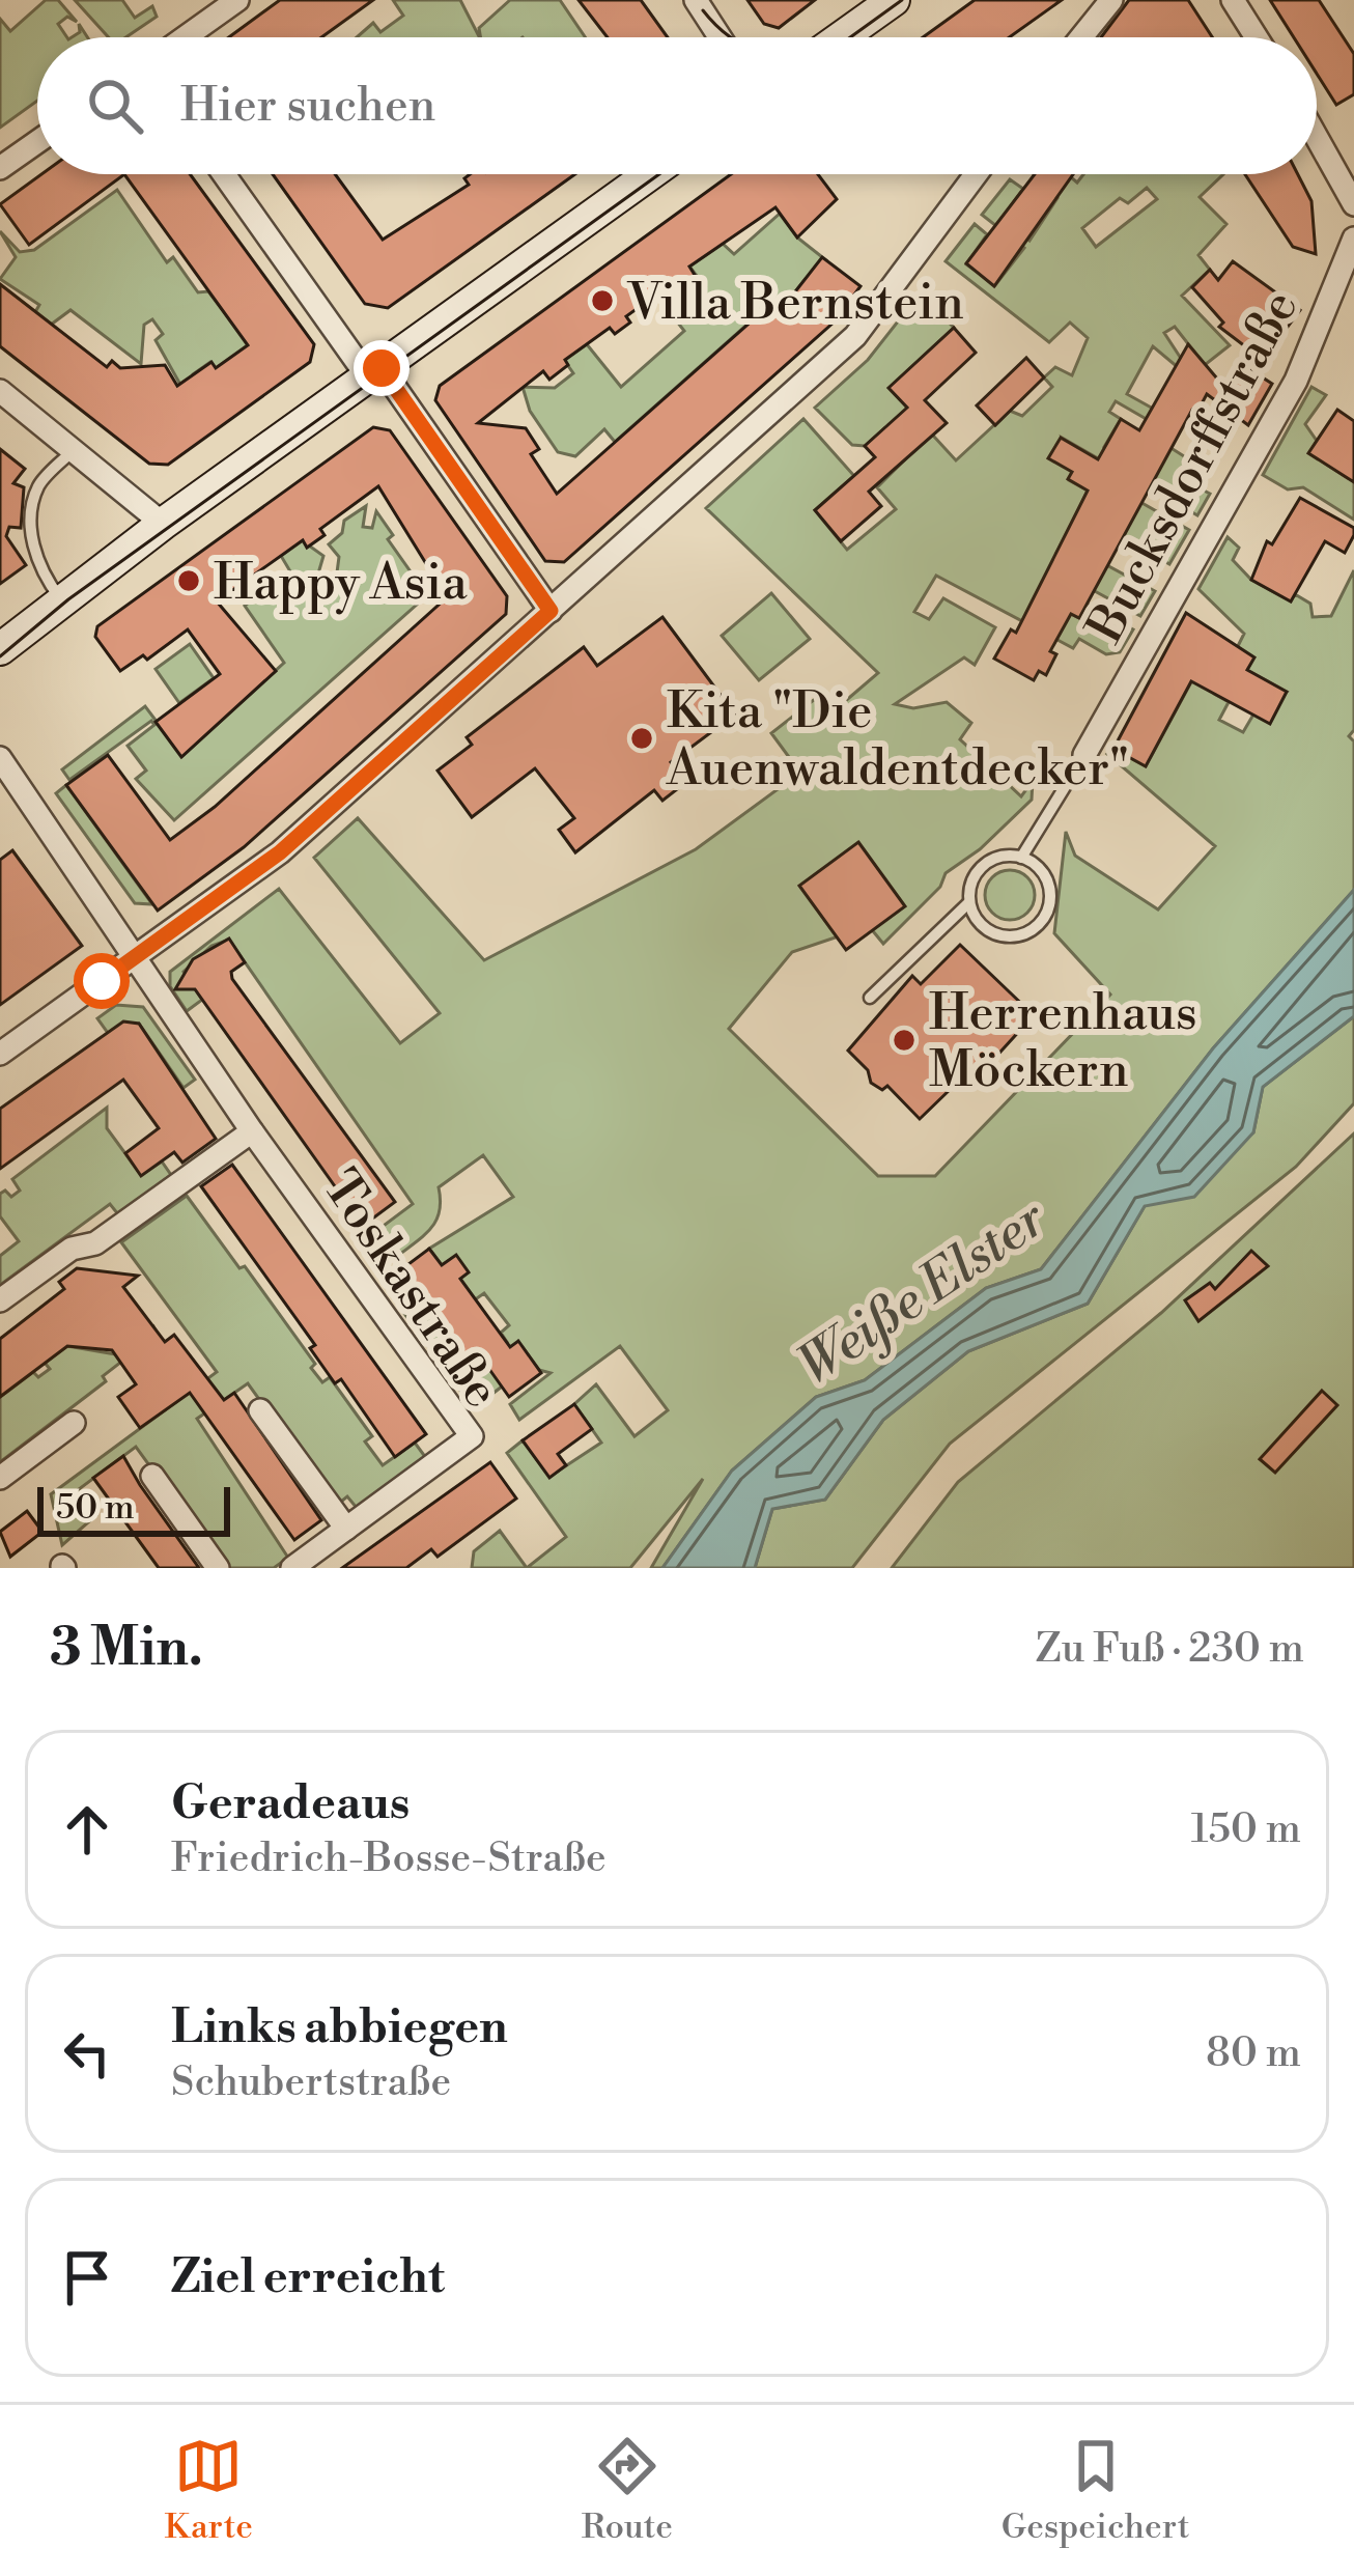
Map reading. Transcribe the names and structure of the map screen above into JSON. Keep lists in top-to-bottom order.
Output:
{
  "streets": {
    "street": ["Bucksdorffstraße", "Toskastraße"]
  },
  "water": ["Weiße Elster"],
  "places": [
    "Villa Bernstein",
    "Happy Asia",
    "Kita \"Die Auenwaldentdecker\"",
    "Herrenhaus Möckern"
  ],
  "scale_bar": "50 m",
  "page": {
    "search": "Hier suchen",
    "scale": "50 m",
    "heading": ["3 Min.", "Zu Fuß · 230 m"],
    "list": [
      ["Geradeaus", "Friedrich-Bosse-Straße", "150 m"],
      ["Links abbiegen", "Schubertstraße", "80 m"],
      "Ziel erreicht"
    ],
    "nav": ["Karte", "Route", "Gespeichert"]
  }
}
